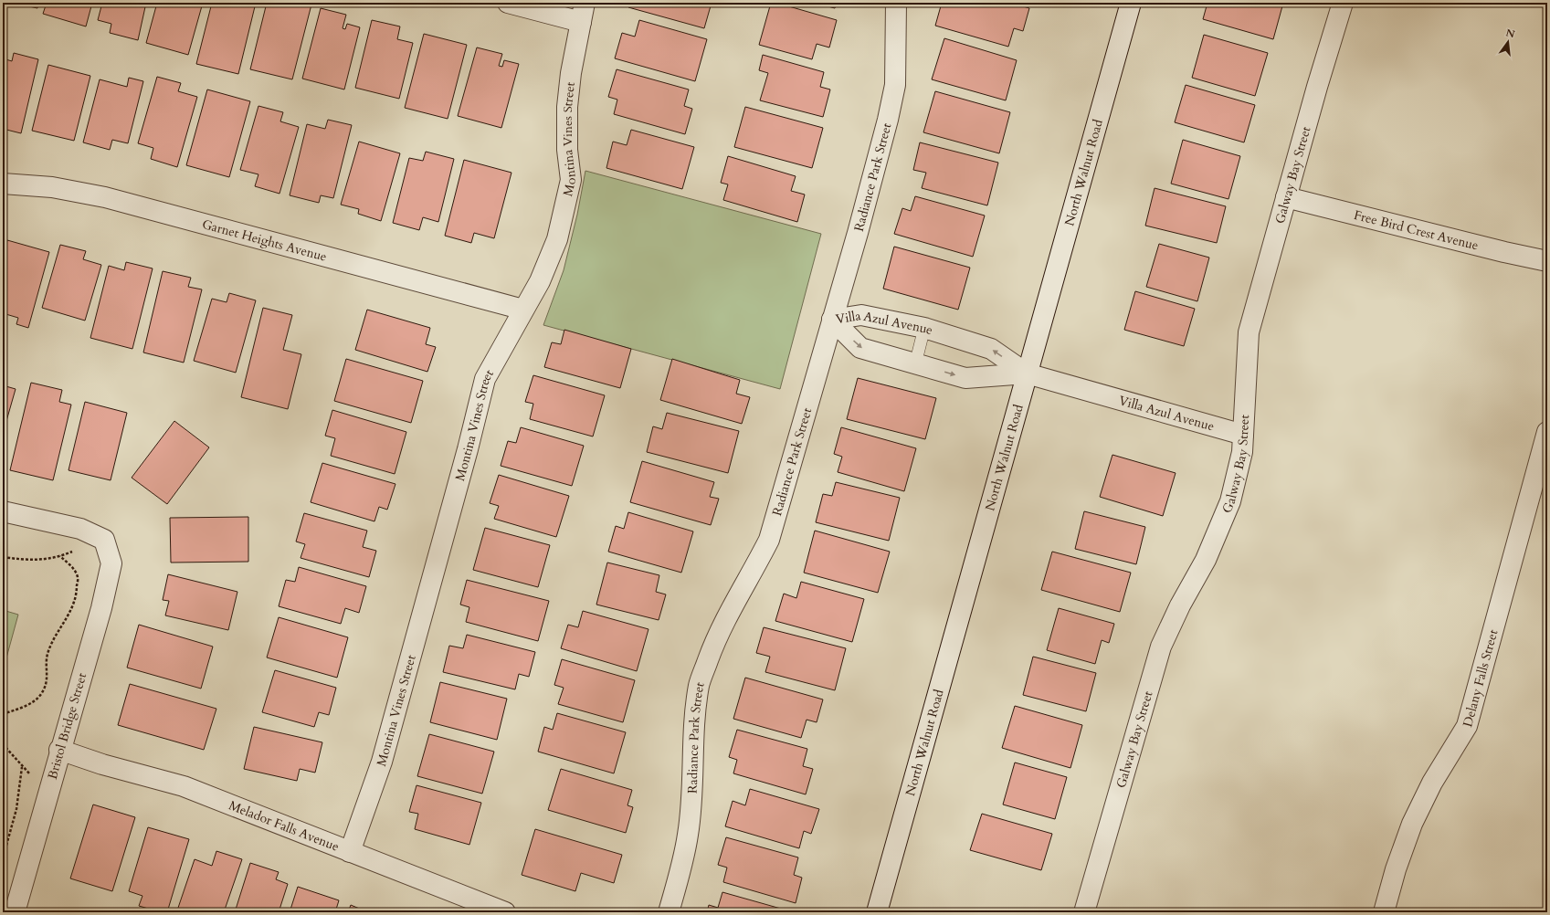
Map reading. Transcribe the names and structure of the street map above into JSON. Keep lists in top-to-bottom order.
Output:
{
  "streets": {
    "street": [
      "Montina Vines Street",
      "North Walnut Road",
      "Galway Bay Street",
      "Radiance Park Street",
      "Free Bird Crest Avenue",
      "Garnet Heights Avenue",
      "Villa Azul Avenue",
      "Delany Falls Street",
      "Bristol Bridge Street",
      "Melador Falls Avenue"
    ]
  },
  "crossings": [
    ["Montina Vines Street", "Garnet Heights Avenue"],
    ["Montina Vines Street", "Melador Falls Avenue"],
    ["North Walnut Road", "Villa Azul Avenue"],
    ["Galway Bay Street", "Free Bird Crest Avenue"],
    ["Galway Bay Street", "Villa Azul Avenue"],
    ["Radiance Park Street", "Villa Azul Avenue"],
    ["Bristol Bridge Street", "Melador Falls Avenue"]
  ],
  "north": "top"
}
